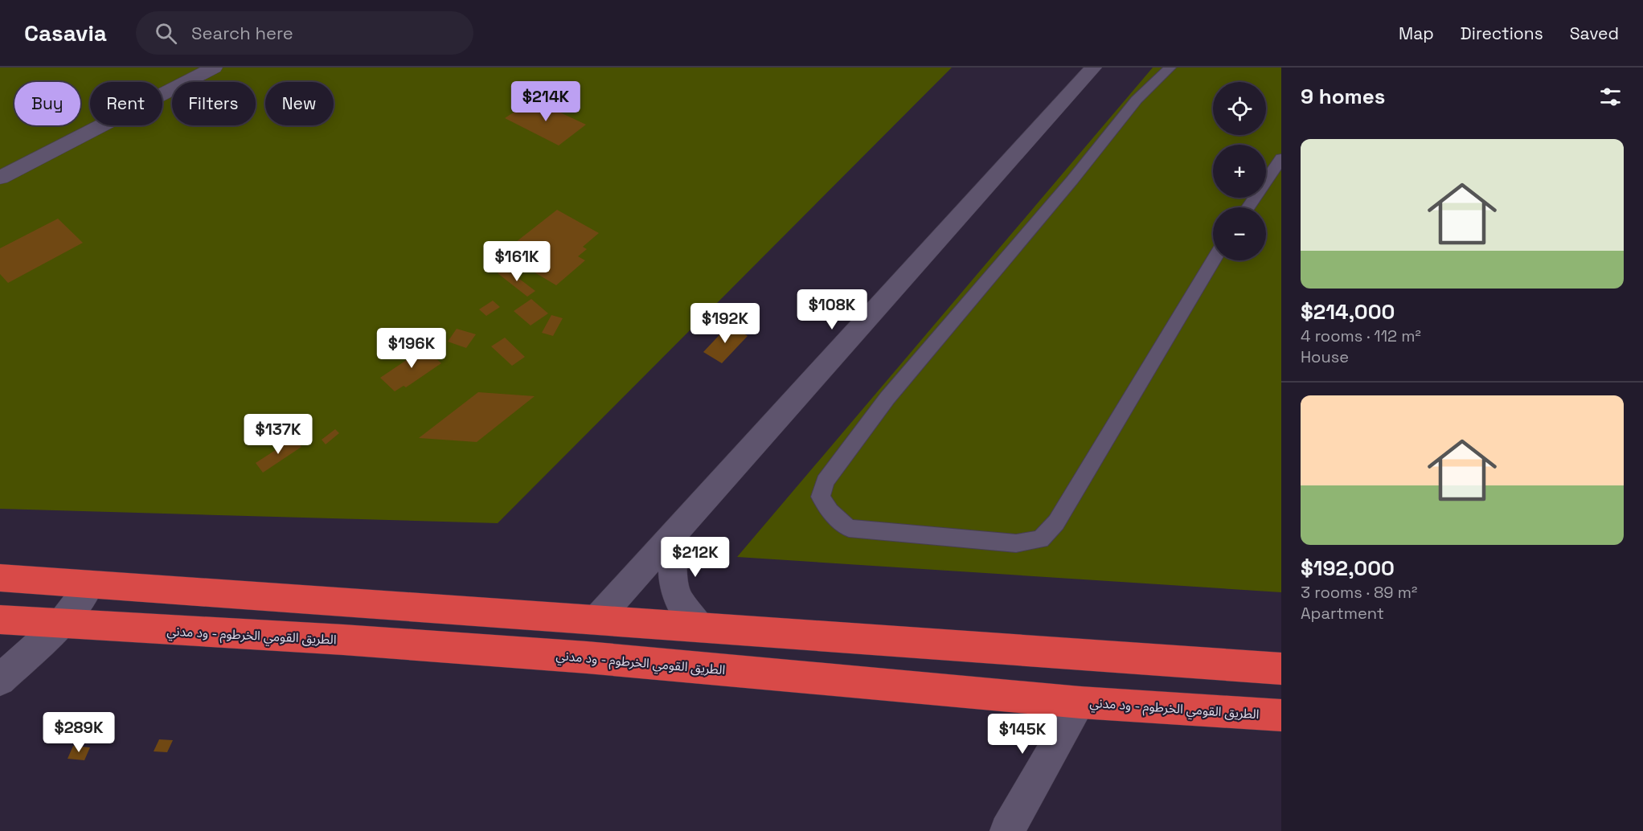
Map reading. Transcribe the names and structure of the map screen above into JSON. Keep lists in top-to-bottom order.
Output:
{
  "streets": {
    "highway": ["الطريق القومي الخرطوم - ود مدني"]
  },
  "page": {
    "header": "Casavia",
    "search": "Search here",
    "nav": ["Map", "Directions", "Saved"],
    "heading": "9 homes",
    "price": [
      "$214K",
      "$161K",
      "$108K",
      "$192K",
      "$196K",
      "$137K",
      "$212K",
      "$289K",
      "$145K"
    ],
    "map_buttons": ["+", "−"],
    "chip": [
      "Buy",
      "Rent",
      "Filters",
      "New"
    ],
    "list": [
      {
        "name": "$214,000",
        "note": "4 rooms · 112 m² · House"
      },
      {
        "name": "$192,000",
        "note": "3 rooms · 89 m² · Apartment"
      }
    ]
  }
}
